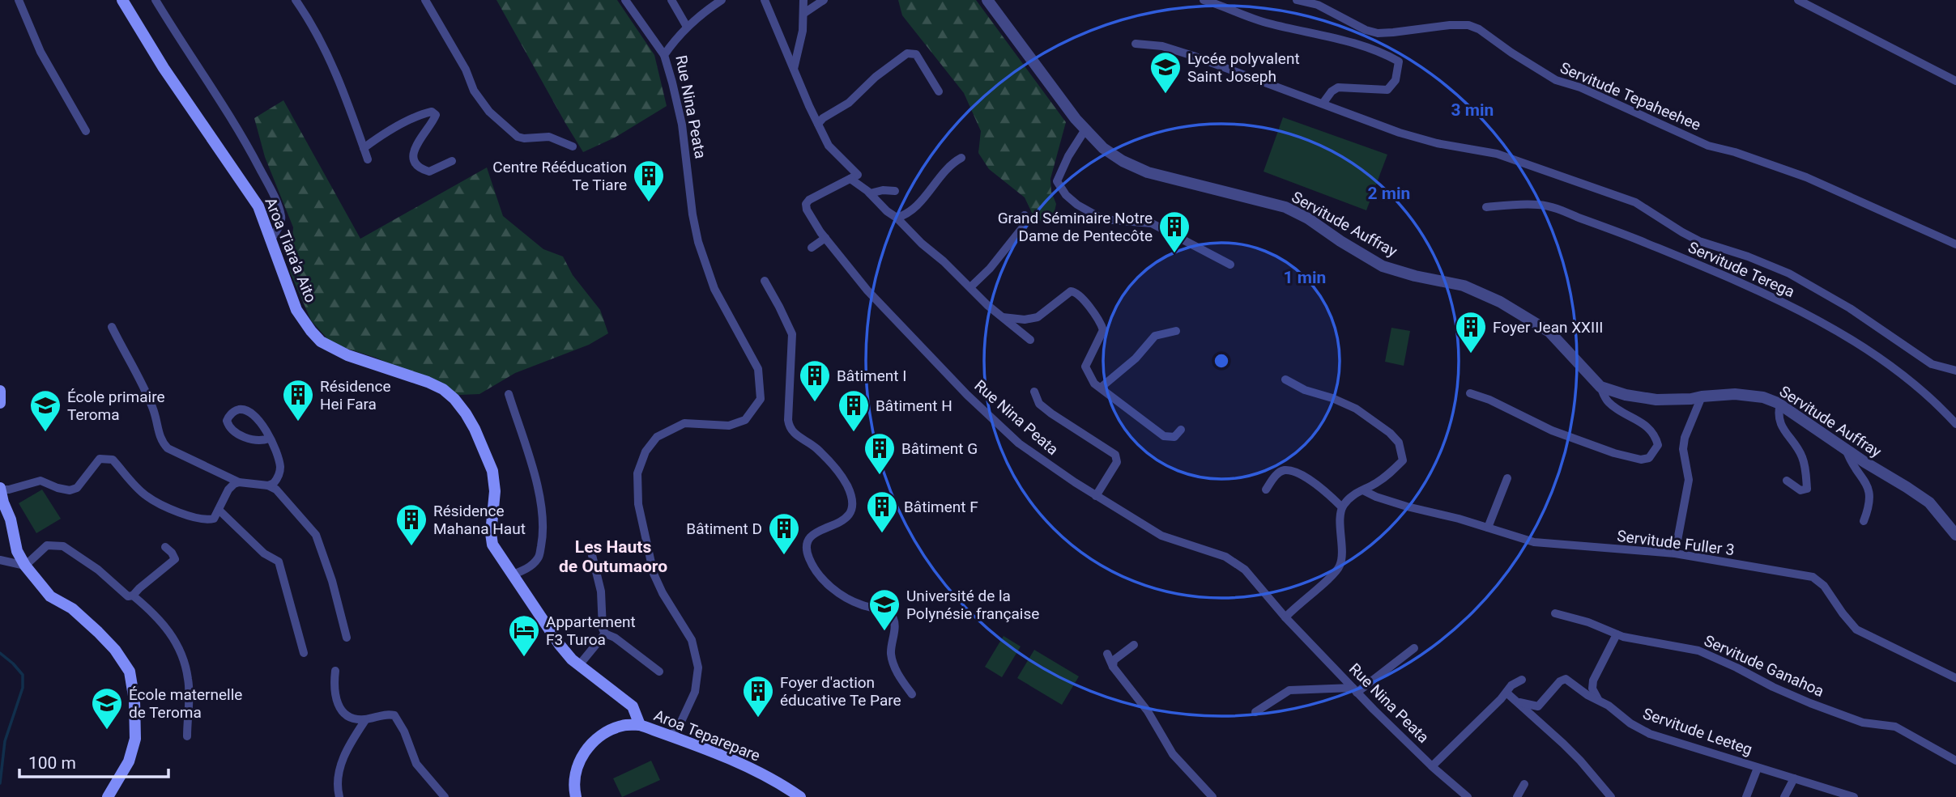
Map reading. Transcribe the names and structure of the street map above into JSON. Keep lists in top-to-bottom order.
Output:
{
  "streets": {
    "main road": ["Aroa Tiara'a Aito", "Aroa Teparepare"],
    "street": [
      "Servitude Tepaheehee",
      "Rue Nina Peata",
      "Servitude Auffray",
      "Servitude Terega",
      "Servitude Fuller 3",
      "Servitude Ganahoa",
      "Servitude Leeteg"
    ]
  },
  "crossings": [
    ["Rue Nina Peata", "Aroa Teparepare"],
    ["Aroa Tiara'a Aito", "Aroa Teparepare"]
  ],
  "districts": ["Les Hauts de Outumaoro"],
  "places": {
    "school or university": [
      "Lycée polyvalent Saint Joseph",
      "École primaire Teroma",
      "Université de la Polynésie française",
      "École maternelle de Teroma"
    ],
    "building": [
      "Centre Rééducation Te Tiare",
      "Grand Séminaire Notre Dame de Pentecôte",
      "Foyer Jean XXIII",
      "Bâtiment I",
      "Résidence Hei Fara",
      "Bâtiment H",
      "Bâtiment G",
      "Bâtiment F",
      "Résidence Mahana Haut",
      "Bâtiment D",
      "Foyer d'action éducative Te Pare"
    ],
    "hotel": ["Appartement F3 Turoa"]
  },
  "scale_bar": "100 m",
  "rings": ["3 min", "2 min", "1 min"]
}
